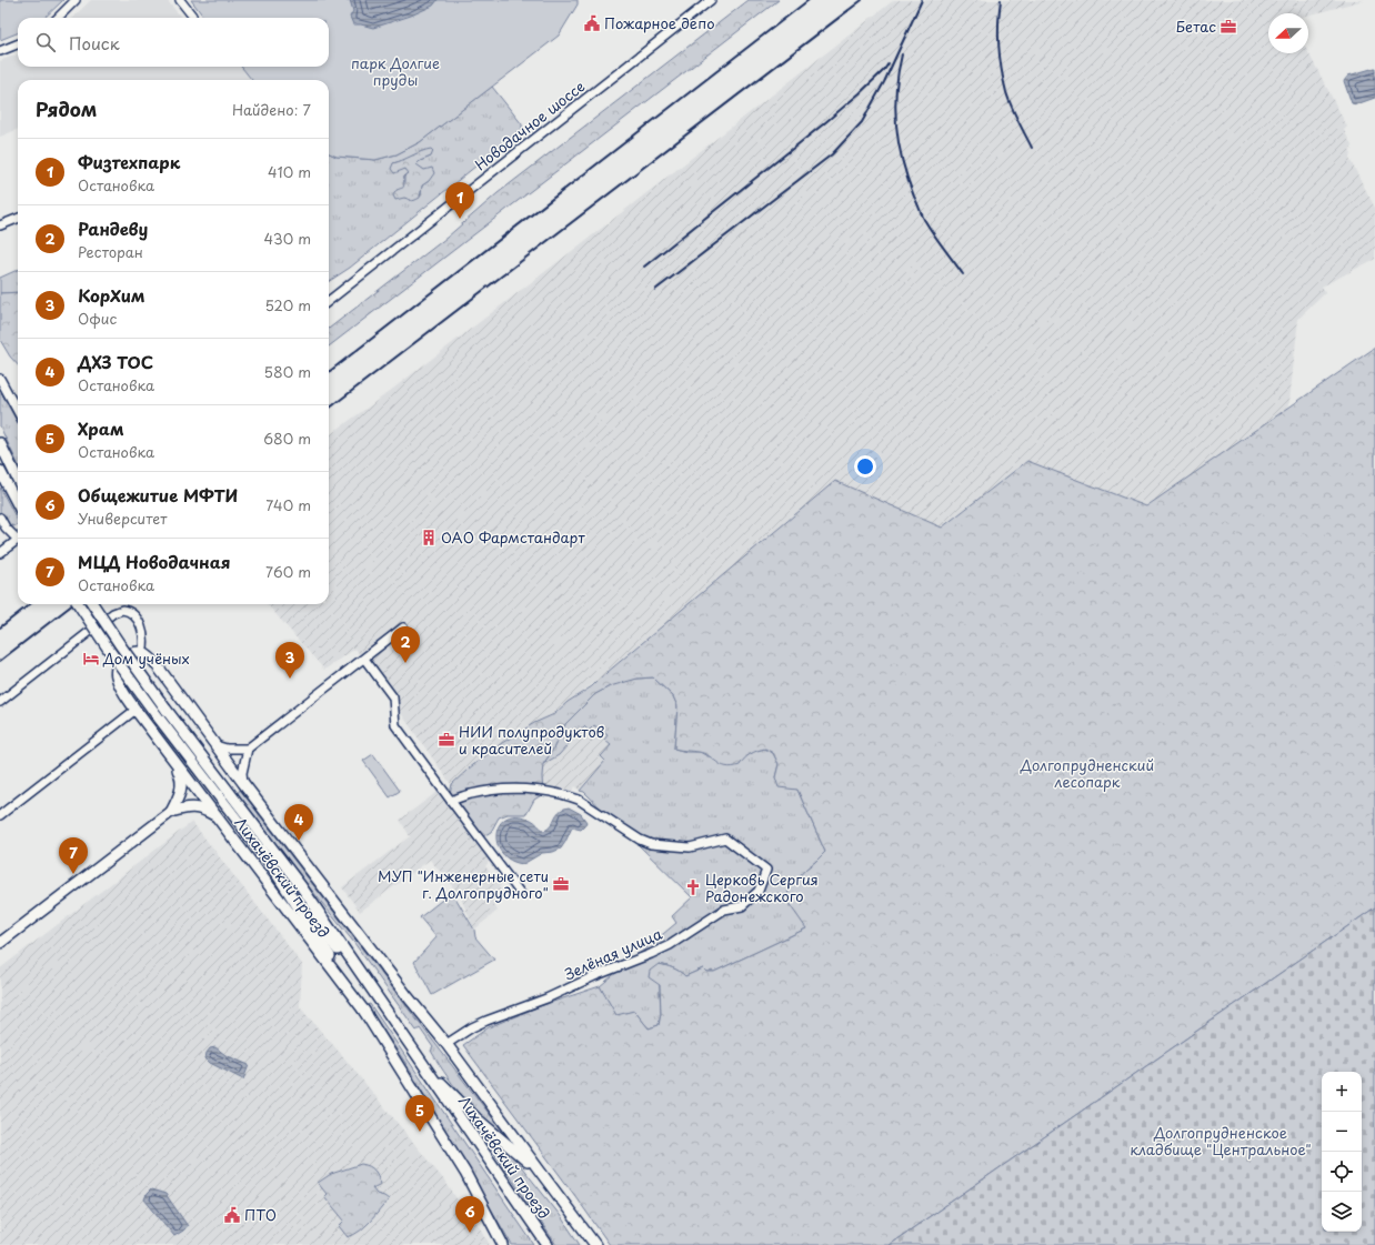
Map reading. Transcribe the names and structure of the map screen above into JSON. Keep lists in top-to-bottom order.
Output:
{
  "streets": {
    "main road": ["Лихачёвский проезд"],
    "street": ["Новодачное шоссе", "Зелёная улица"]
  },
  "parks": ["парк Долгие пруды", "Долгопрудненский лесопарк", "Долгопрудненское кладбище \"Центральное\""],
  "places": {
    "public building": ["Пожарное депо", "ПТО"],
    "office": ["Бетас", "НИИ полупродуктов и красителей", "МУП \"Инженерные сети г. Долгопрудного\""],
    "building": ["ОАО Фармстандарт"],
    "hotel": ["Дом учёных"],
    "church": ["Церковь Сергия Радонежского"]
  },
  "north": "left",
  "page": {
    "search": "Поиск",
    "heading": ["Рядом", "Найдено: 7"],
    "list": [
      {
        "mark": "1",
        "name": "Физтехпарк",
        "note": "Остановка",
        "value": "410 m"
      },
      {
        "mark": "2",
        "name": "Рандеву",
        "note": "Ресторан",
        "value": "430 m"
      },
      {
        "mark": "3",
        "name": "КорХим",
        "note": "Офис",
        "value": "520 m"
      },
      {
        "mark": "4",
        "name": "ДХЗ ТОС",
        "note": "Остановка",
        "value": "580 m"
      },
      {
        "mark": "5",
        "name": "Храм",
        "note": "Остановка",
        "value": "680 m"
      },
      {
        "mark": "6",
        "name": "Общежитие МФТИ",
        "note": "Университет",
        "value": "740 m"
      },
      {
        "mark": "7",
        "name": "МЦД Новодачная",
        "note": "Остановка",
        "value": "760 m"
      }
    ],
    "pins": [
      "1",
      "2",
      "3",
      "4",
      "7",
      "5",
      "6"
    ],
    "map_buttons": ["+", "−"]
  }
}
